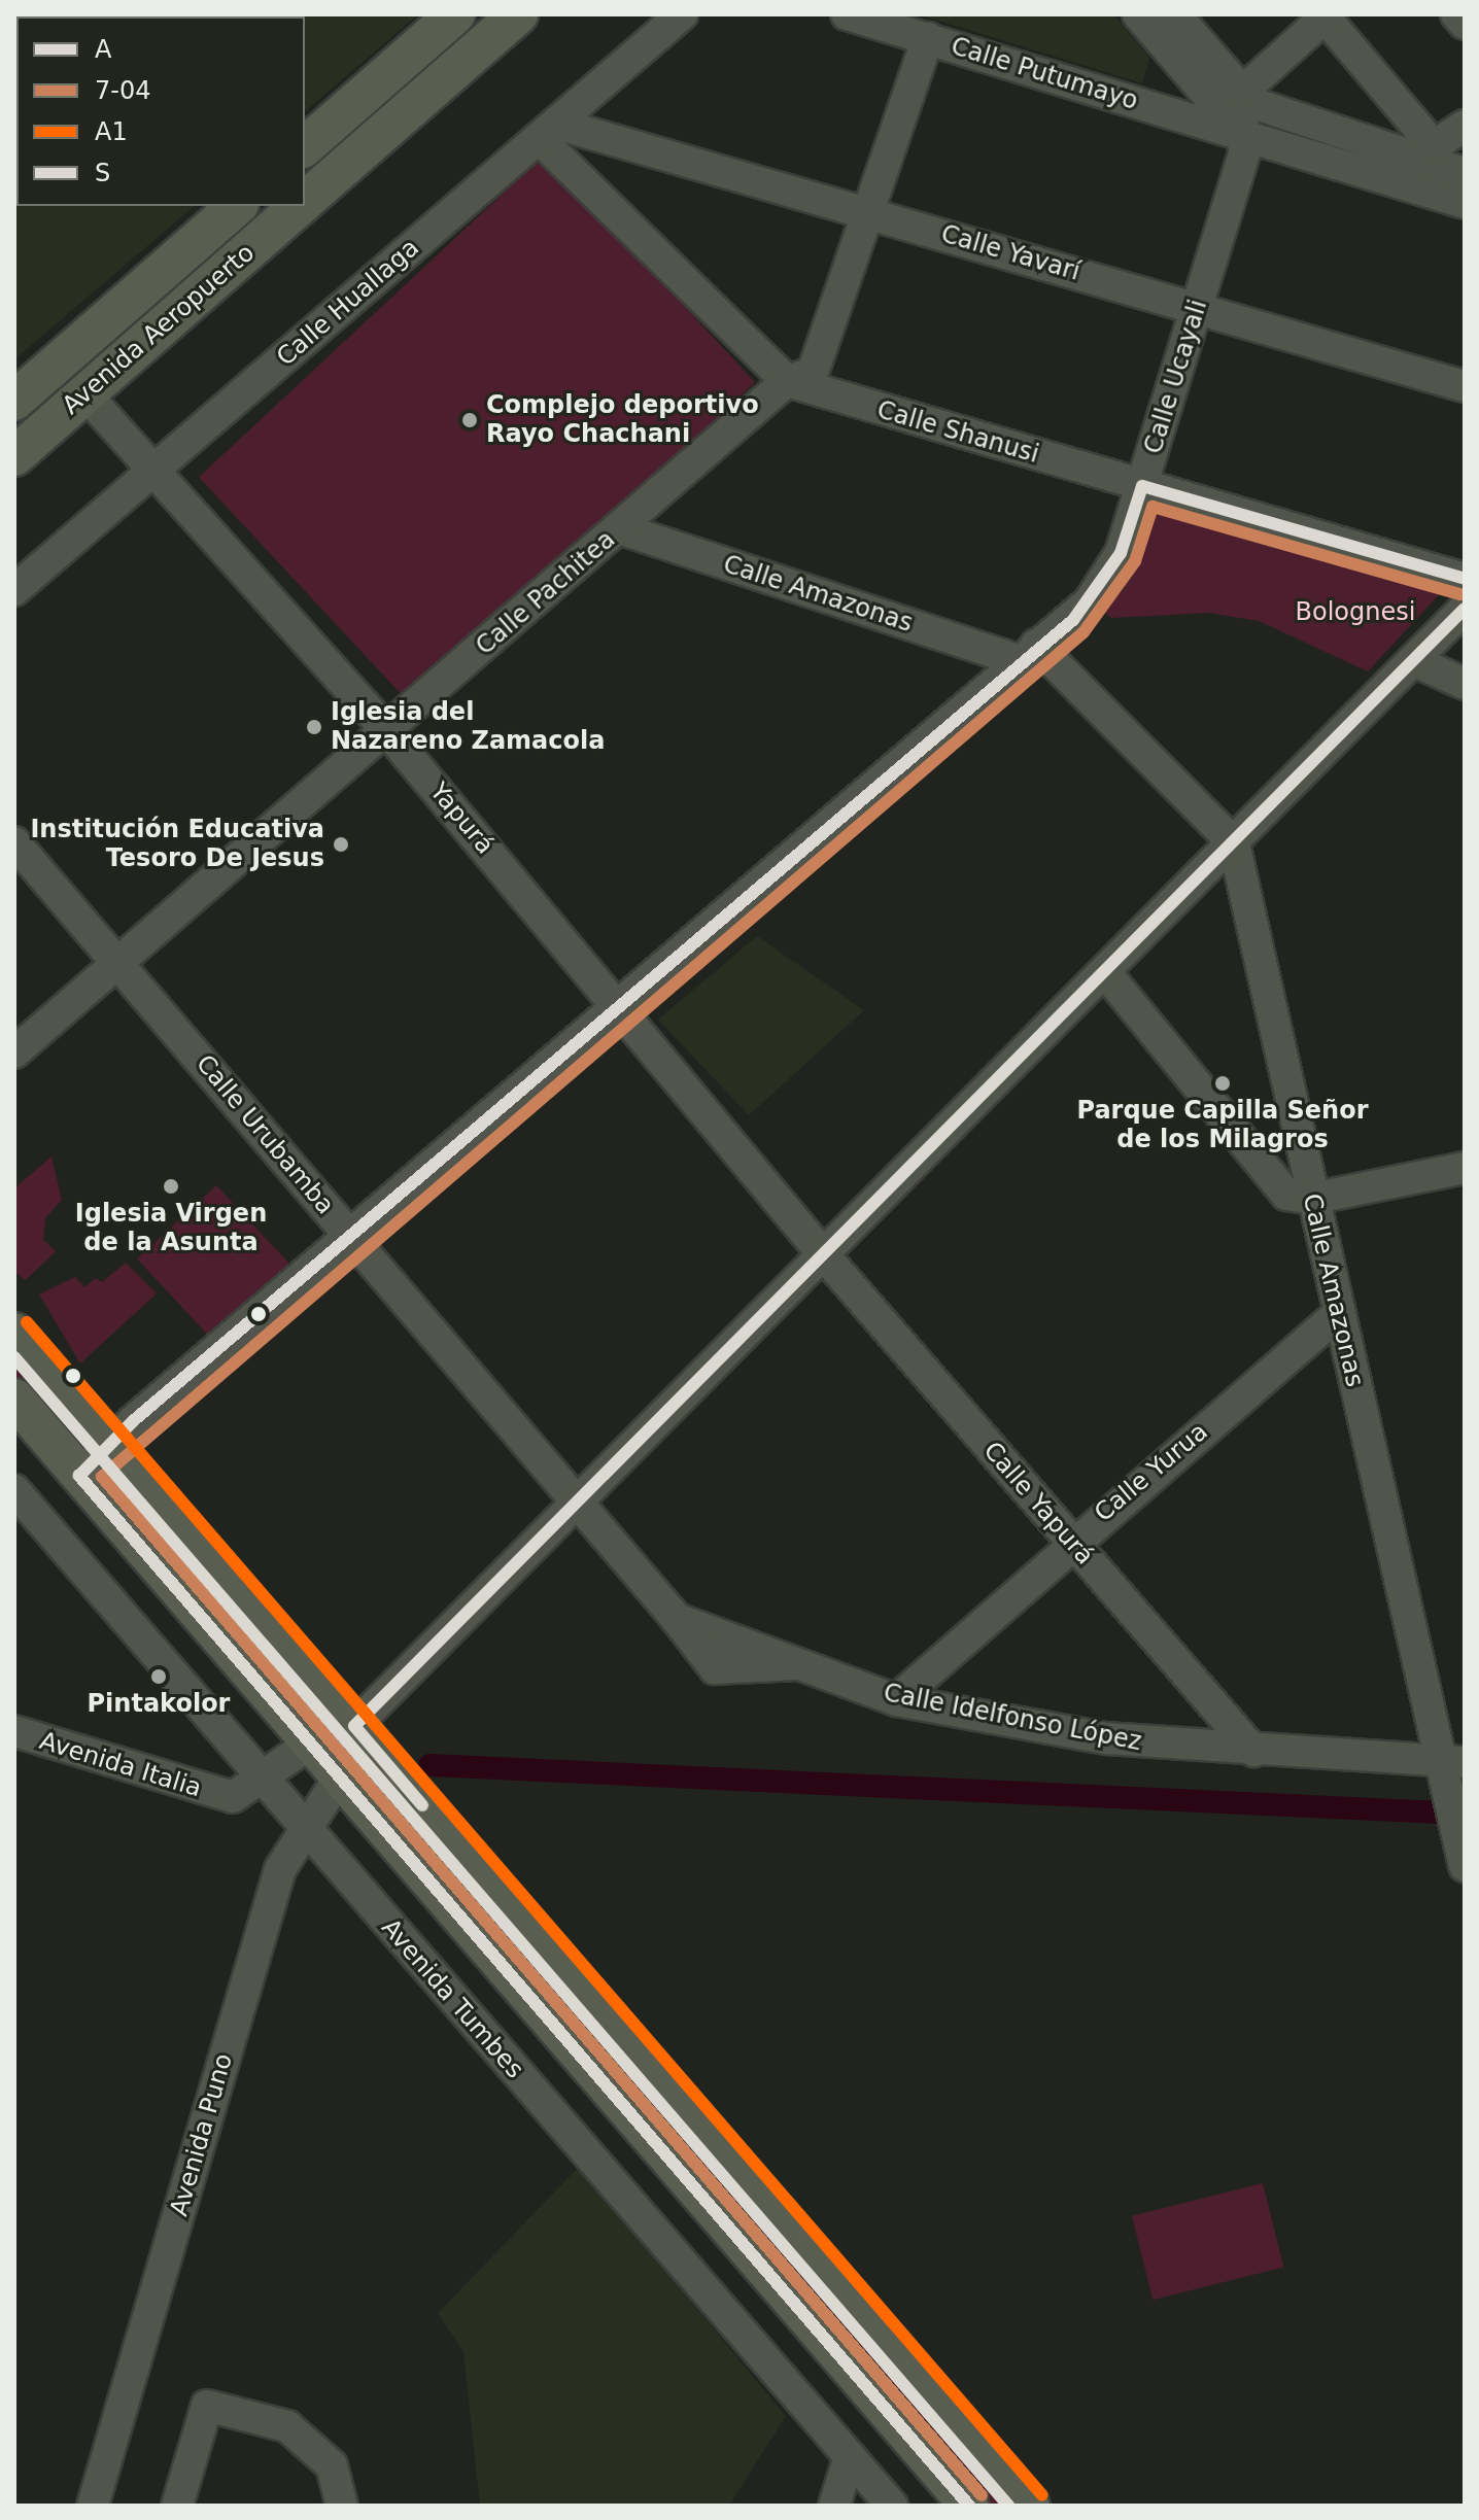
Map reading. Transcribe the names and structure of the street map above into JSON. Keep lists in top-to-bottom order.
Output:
{
  "streets": {
    "main road": ["Avenida Aeropuerto"],
    "street": [
      "Calle Putumayo",
      "Calle Yavarí",
      "Calle Huallaga",
      "Calle Ucayali",
      "Calle Shanusi",
      "Calle Pachitea",
      "Calle Amazonas",
      "Yapurá",
      "Calle Urubamba",
      "Calle Yurua",
      "Calle Yapurá",
      "Calle Idelfonso López",
      "Avenida Italia",
      "Avenida Tumbes",
      "Avenida Puno"
    ]
  },
  "crossings": [
    ["Calle Putumayo", "Calle Ucayali"],
    ["Calle Putumayo", "Calle Pachitea"],
    ["Calle Yavarí", "Calle Huallaga"],
    ["Calle Yavarí", "Calle Ucayali"],
    ["Calle Yavarí", "Calle Shanusi"],
    ["Calle Yavarí", "Calle Pachitea"],
    ["Calle Huallaga", "Calle Shanusi"],
    ["Calle Huallaga", "Yapurá"],
    ["Avenida Aeropuerto", "Yapurá"],
    ["Calle Ucayali", "Calle Shanusi"],
    ["Calle Ucayali", "Calle Amazonas"],
    ["Calle Ucayali", "Yapurá"],
    ["Calle Ucayali", "Calle Urubamba"],
    ["Calle Shanusi", "Calle Pachitea"],
    ["Calle Pachitea", "Calle Amazonas"],
    ["Calle Pachitea", "Yapurá"],
    ["Calle Pachitea", "Calle Urubamba"],
    ["Calle Amazonas", "Calle Yurua"],
    ["Calle Amazonas", "Calle Idelfonso López"],
    ["Yapurá", "Calle Yapurá"],
    ["Calle Urubamba", "Calle Idelfonso López"],
    ["Calle Yurua", "Calle Yapurá"],
    ["Calle Yurua", "Calle Idelfonso López"],
    ["Calle Yapurá", "Calle Idelfonso López"],
    ["Avenida Italia", "Avenida Tumbes"],
    ["Avenida Tumbes", "Avenida Puno"]
  ],
  "parks": ["Bolognesi"],
  "places": [
    "Complejo deportivo Rayo Chachani",
    "Iglesia del Nazareno Zamacola",
    "Institución Educativa Tesoro De Jesus",
    "Parque Capilla Señor de los Milagros",
    "Iglesia Virgen de la Asunta",
    "Pintakolor"
  ],
  "lines": [
    "transit line A",
    "transit line 7-04",
    "transit line A1",
    "transit line S"
  ],
  "legend": [
    "A",
    "7-04",
    "A1",
    "S"
  ]
}
